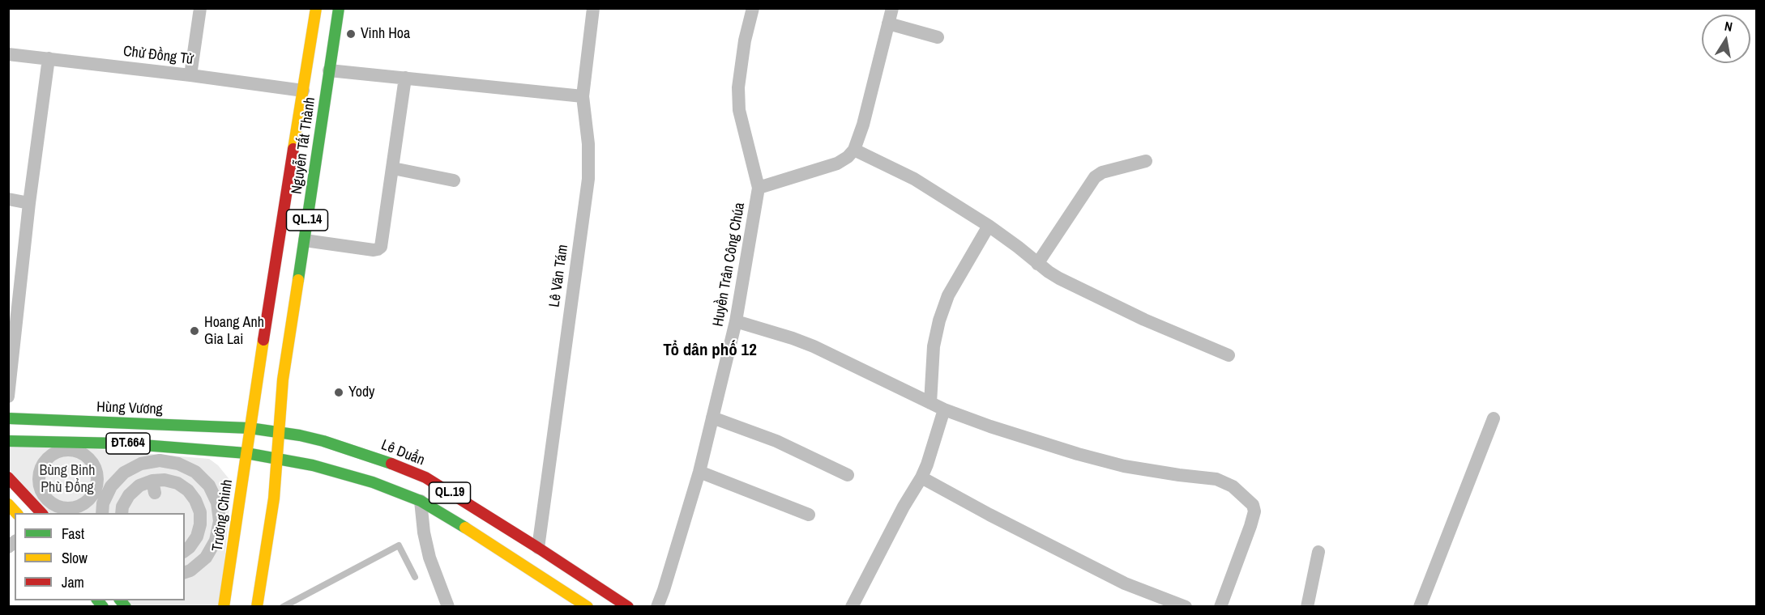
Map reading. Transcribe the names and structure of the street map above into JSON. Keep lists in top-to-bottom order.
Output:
{
  "streets": {
    "main road": [
      "Nguyễn Tất Thành",
      "QL.14",
      "Hùng Vương",
      "ĐT.664",
      "Lê Duẩn",
      "QL.19",
      "Trường Chinh"
    ],
    "street": ["Chử Đồng Tử", "Huyền Trân Công Chúa", "Lê Văn Tám"]
  },
  "crossings": [
    ["Chử Đồng Tử", "Nguyễn Tất Thành"],
    ["Nguyễn Tất Thành", "QL.14"],
    ["Nguyễn Tất Thành", "Hùng Vương"],
    ["Nguyễn Tất Thành", "Lê Duẩn"],
    ["Nguyễn Tất Thành", "Trường Chinh"],
    ["QL.14", "Lê Duẩn"],
    ["QL.14", "QL.19"],
    ["Lê Văn Tám", "Lê Duẩn"],
    ["Hùng Vương", "Lê Duẩn"],
    ["Hùng Vương", "Trường Chinh"],
    ["ĐT.664", "QL.19"],
    ["ĐT.664", "Trường Chinh"],
    ["Lê Duẩn", "Trường Chinh"],
    ["QL.19", "Trường Chinh"]
  ],
  "districts": ["Tổ dân phố 12"],
  "parks": ["Bùng Binh Phù Đổng"],
  "places": ["Vinh Hoa", "Hoang Anh Gia Lai", "Yody"],
  "legend": ["Fast", "Slow", "Jam"],
  "north": "top"
}
